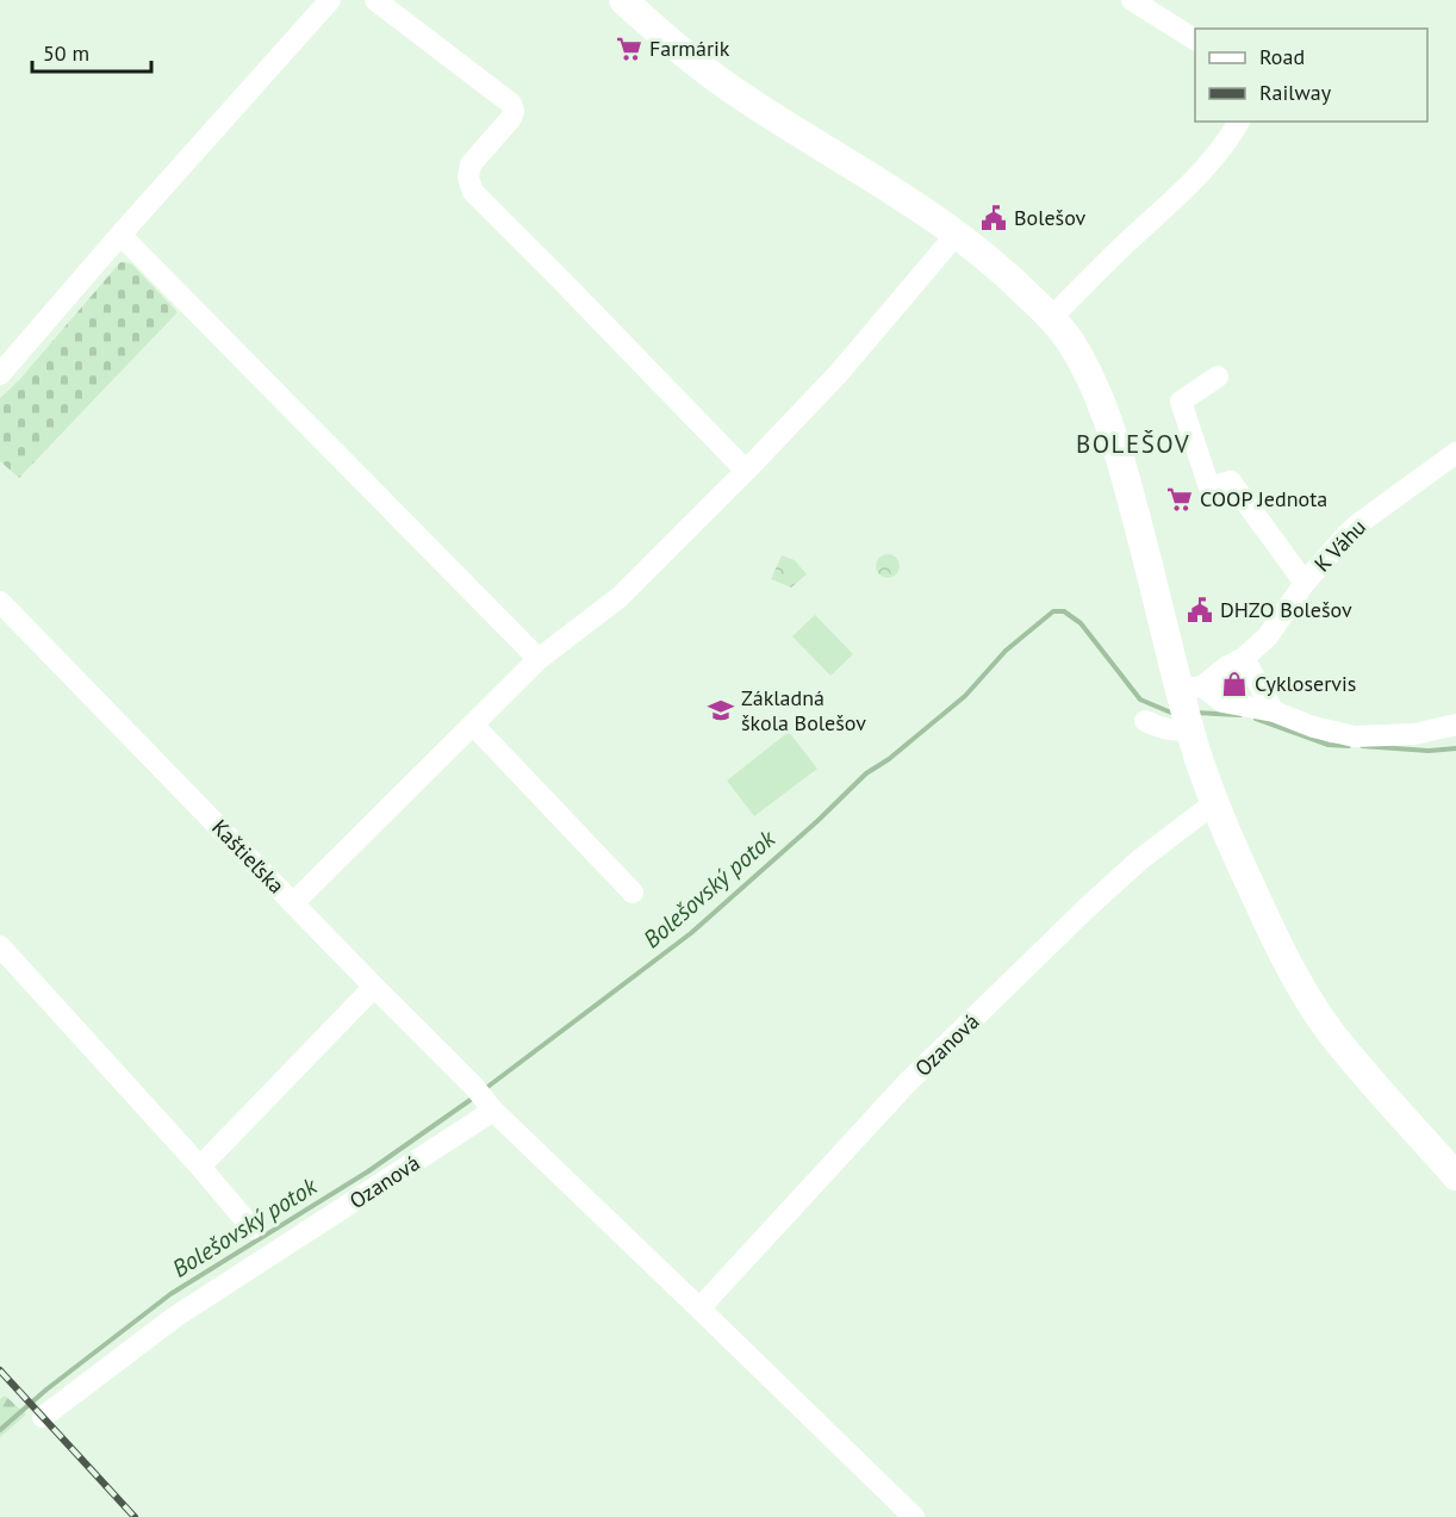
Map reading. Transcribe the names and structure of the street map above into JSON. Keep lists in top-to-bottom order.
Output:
{
  "streets": {
    "street": ["K Váhu", "Kaštieľska", "Ozanová"]
  },
  "crossings": [
    ["Kaštieľska", "Ozanová"]
  ],
  "districts": ["BOLEŠOV"],
  "water": ["Bolešovský potok"],
  "places": {
    "supermarket": ["Farmárik", "COOP Jednota"],
    "public building": ["Bolešov", "DHZO Bolešov"],
    "shop": ["Cykloservis"],
    "school or university": ["Základná škola Bolešov"]
  },
  "legend": ["Road", "Railway"],
  "scale_bar": "50 m"
}
